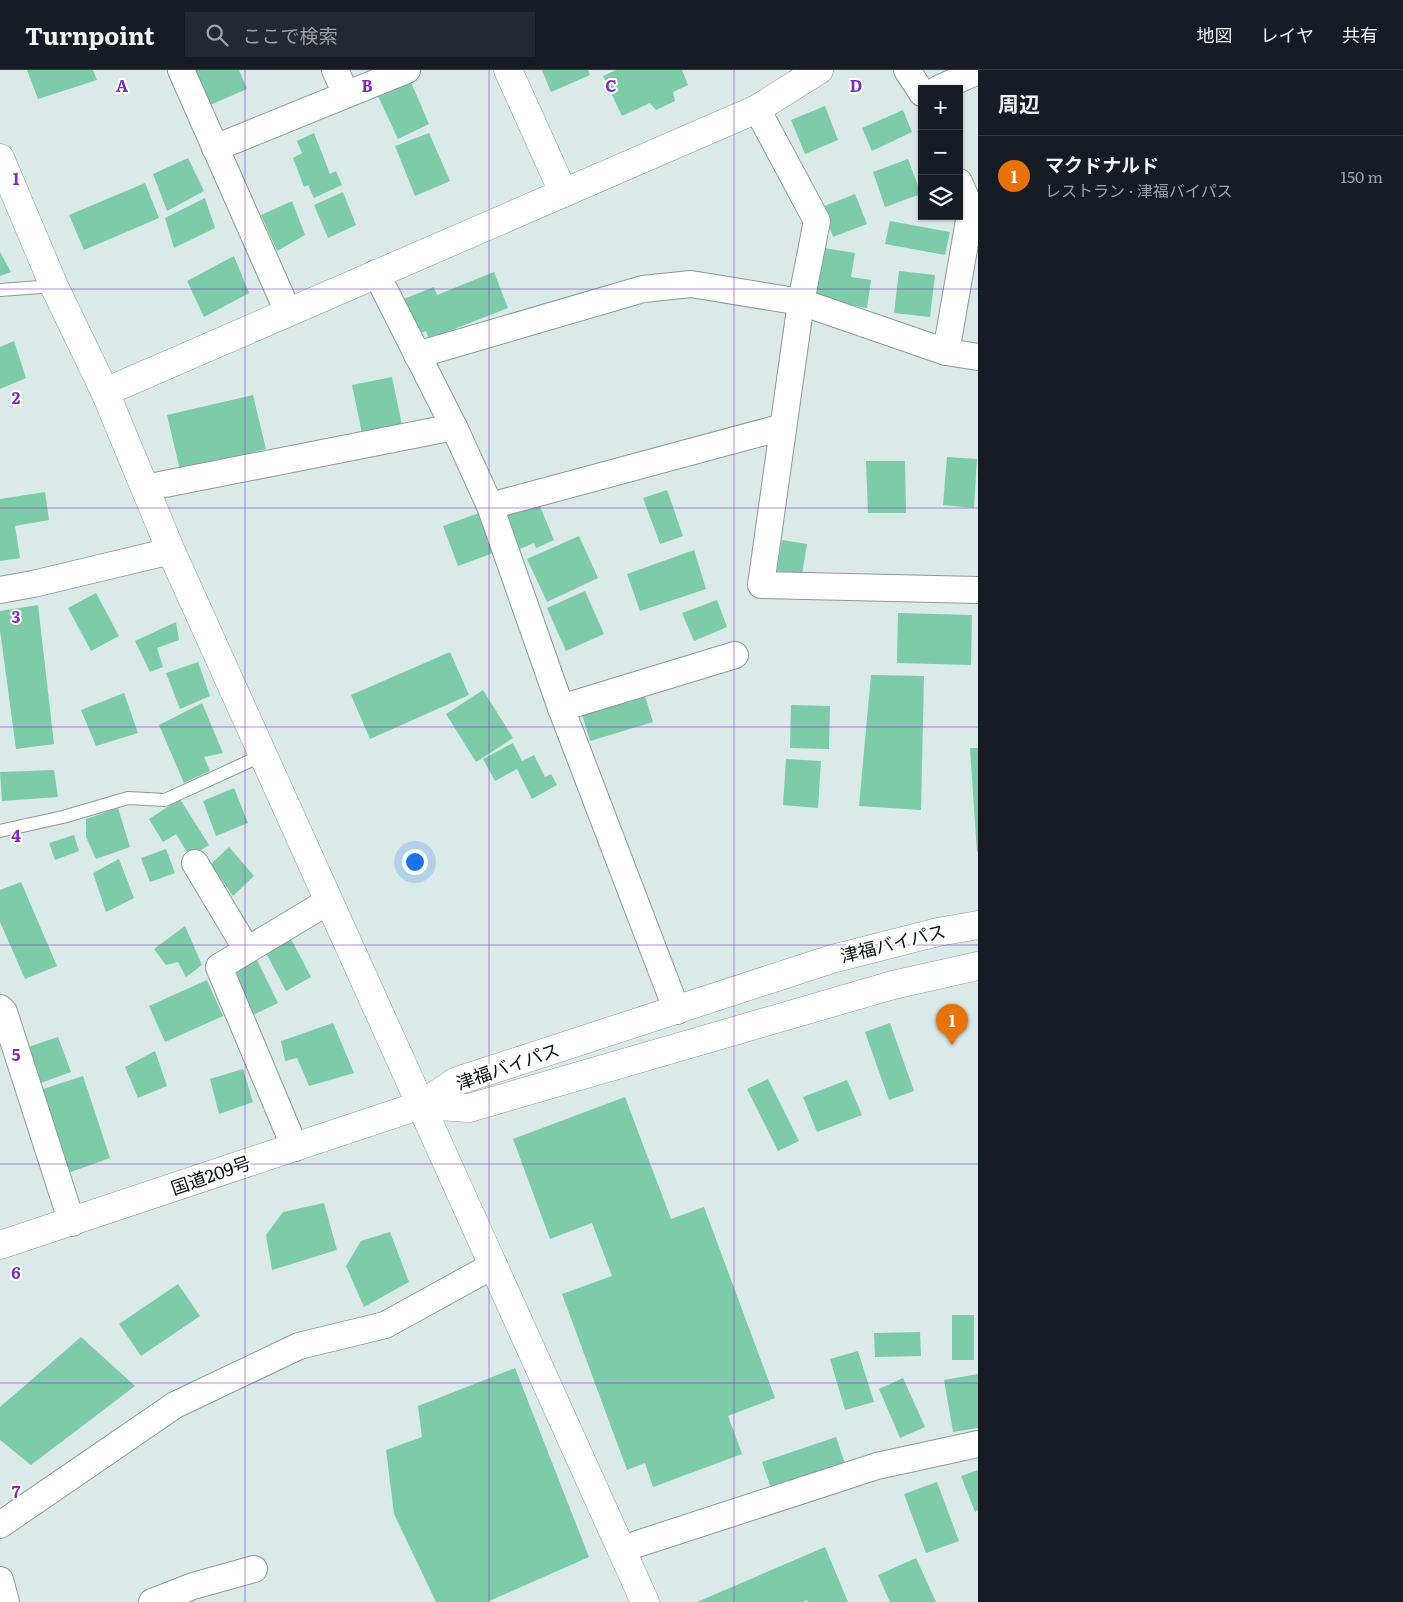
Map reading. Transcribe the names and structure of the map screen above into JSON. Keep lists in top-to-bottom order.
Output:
{
  "streets": {
    "main road": ["津福バイパス", "国道209号"]
  },
  "crossings": [
    ["津福バイパス", "国道209号"]
  ],
  "page": {
    "header": "Turnpoint",
    "search": "ここで検索",
    "nav": ["地図", "レイヤ", "共有"],
    "heading": "周辺",
    "map_buttons": ["+", "−"],
    "list": [
      {
        "mark": "1",
        "name": "マクドナルド",
        "note": "レストラン · 津福バイパス",
        "value": "150 m"
      }
    ],
    "pins": "1"
  },
  "grid": {
    "columns": [
      "A",
      "B",
      "C",
      "D"
    ],
    "rows": [
      "1",
      "2",
      "3",
      "4",
      "5",
      "6",
      "7"
    ]
  }
}
